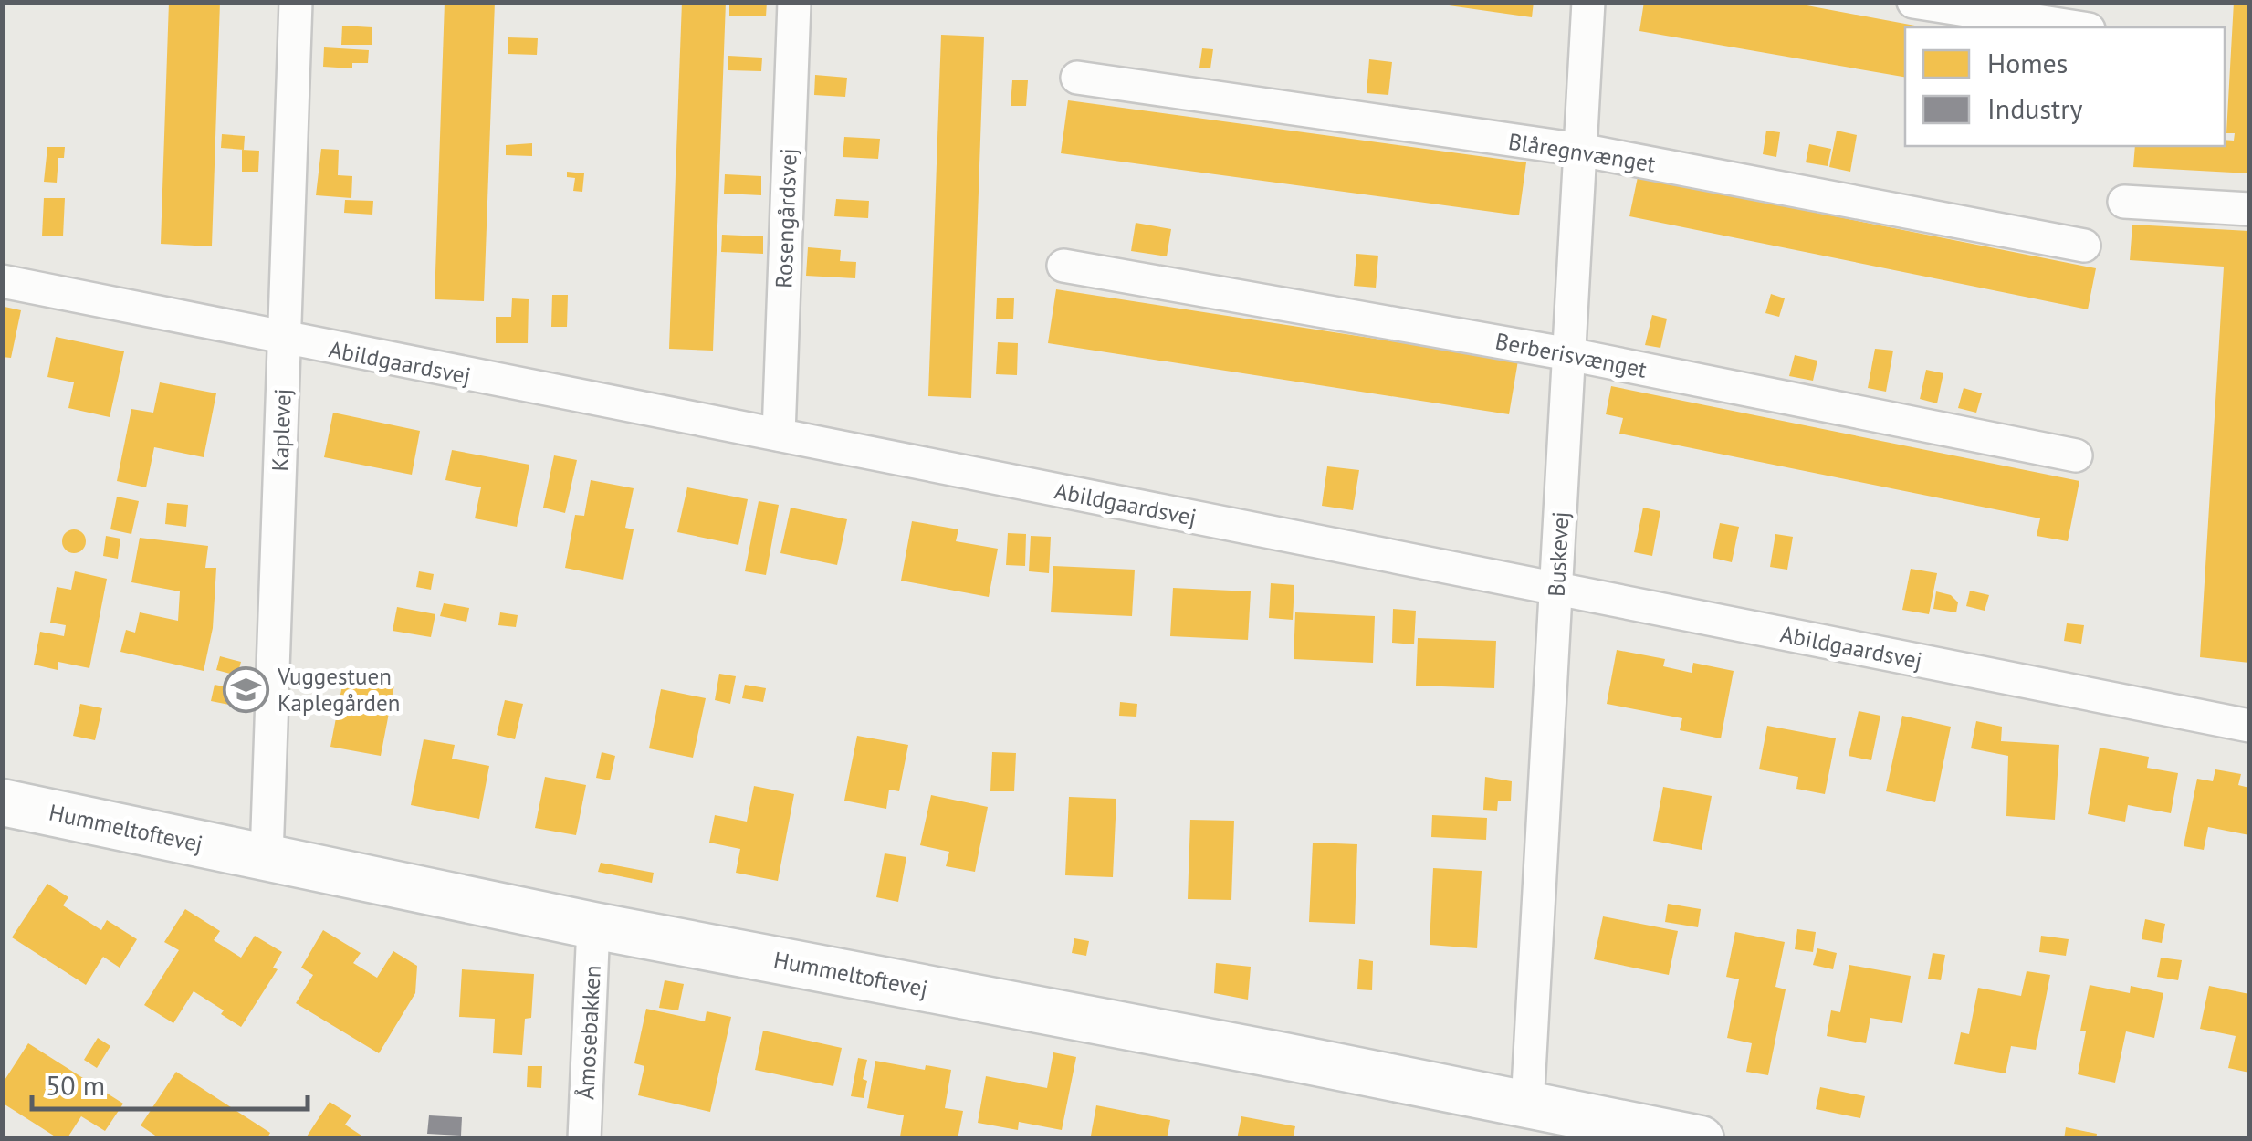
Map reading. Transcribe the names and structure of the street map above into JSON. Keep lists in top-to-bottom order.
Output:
{
  "streets": {
    "street": [
      "Blåregnvænget",
      "Rosengårdsvej",
      "Berberisvænget",
      "Abildgaardsvej",
      "Kaplevej",
      "Buskevej",
      "Hummeltoftevej",
      "Åmosebakken"
    ]
  },
  "crossings": [
    ["Blåregnvænget", "Buskevej"],
    ["Rosengårdsvej", "Abildgaardsvej"],
    ["Berberisvænget", "Buskevej"],
    ["Abildgaardsvej", "Kaplevej"],
    ["Abildgaardsvej", "Buskevej"],
    ["Kaplevej", "Hummeltoftevej"],
    ["Buskevej", "Hummeltoftevej"],
    ["Hummeltoftevej", "Åmosebakken"]
  ],
  "places": {
    "school or university": ["Vuggestuen Kaplegården"]
  },
  "legend": ["Homes", "Industry"],
  "scale_bar": "50 m"
}
